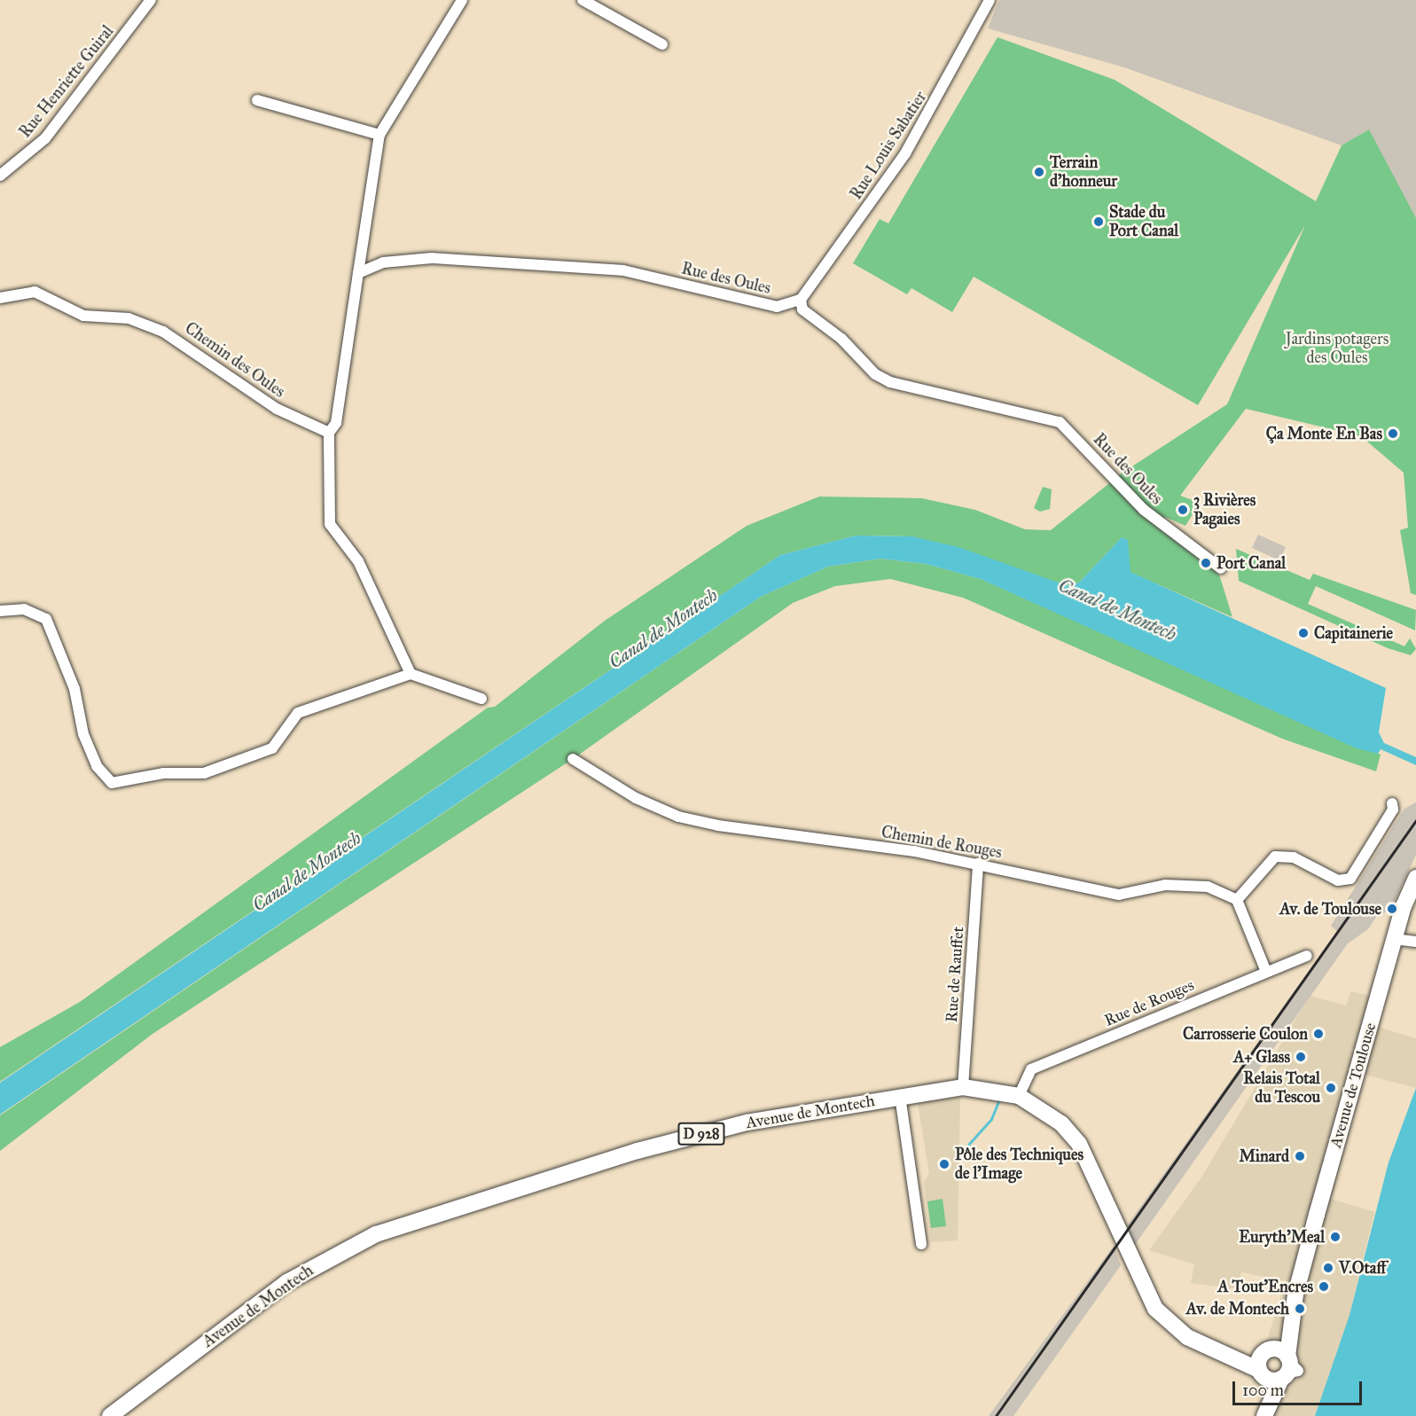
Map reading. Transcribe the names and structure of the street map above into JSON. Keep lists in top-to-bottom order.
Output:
{
  "streets": {
    "main road": ["Avenue de Toulouse", "Avenue de Montech", "D 928"],
    "street": [
      "Rue Henriette Guiral",
      "Rue Louis Sabatier",
      "Rue des Oules",
      "Chemin des Oules",
      "Chemin de Rouges",
      "Rue de Rauffet",
      "Rue de Rouges"
    ]
  },
  "crossings": [
    ["Rue Louis Sabatier", "Rue des Oules"],
    ["Chemin de Rouges", "Rue de Rauffet"],
    ["Rue de Rauffet", "Avenue de Montech"],
    ["Rue de Rouges", "Avenue de Montech"],
    ["Avenue de Toulouse", "Avenue de Montech"]
  ],
  "water": ["Canal de Montech"],
  "parks": ["Jardins potagers des Oules"],
  "places": [
    "Terrain d'honneur",
    "Stade du Port Canal",
    "Ça Monte En Bas",
    "3 Rivières Pagaies",
    "Port Canal",
    "Capitainerie",
    "Av. de Toulouse",
    "Carrosserie Coulon",
    "A+ Glass",
    "Relais Total du Tescou",
    "Minard",
    "Pôle des Techniques de l'Image",
    "Euryth'Meal",
    "V.Otaff",
    "A Tout'Encres",
    "Av. de Montech"
  ],
  "scale_bar": "100 m"
}
